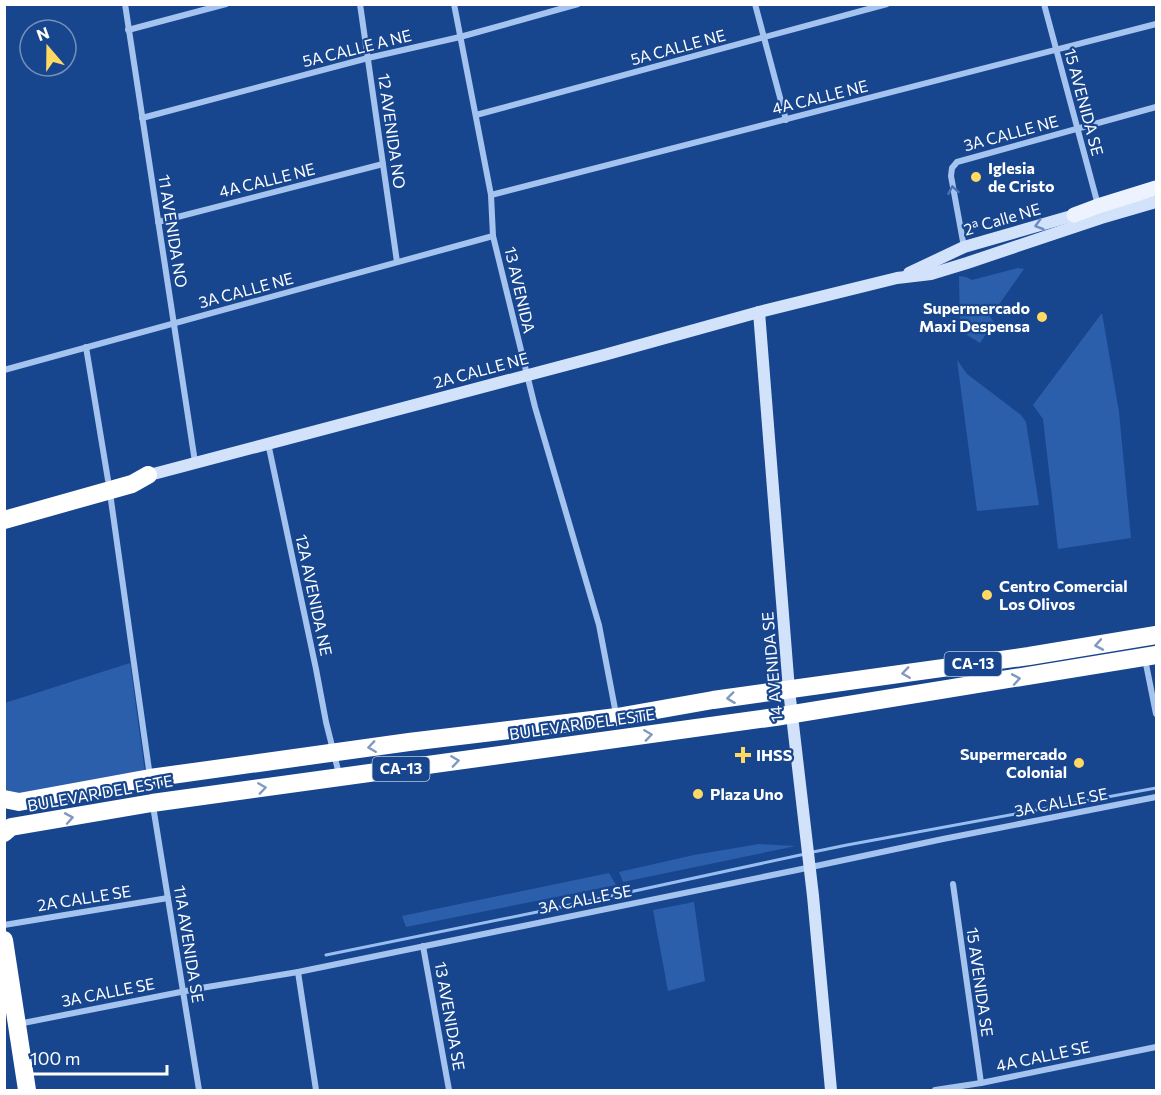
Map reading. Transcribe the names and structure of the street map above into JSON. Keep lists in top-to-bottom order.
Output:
{
  "streets": {
    "highway": ["CA-13", "BULEVAR DEL ESTE"],
    "main road": ["2ª Calle NE", "2A CALLE NE", "14 AVENIDA SE"],
    "street": [
      "5A CALLE NE",
      "5A CALLE A NE",
      "4A CALLE NE",
      "15 AVENIDA SE",
      "12 AVENIDA NO",
      "3A CALLE NE",
      "11 AVENIDA NO",
      "13 AVENIDA",
      "12A AVENIDA NE",
      "3A CALLE SE",
      "2A CALLE SE",
      "11A AVENIDA SE",
      "13 AVENIDA SE",
      "4A CALLE SE"
    ]
  },
  "crossings": [
    ["5A CALLE NE", "13 AVENIDA"],
    ["5A CALLE A NE", "12 AVENIDA NO"],
    ["5A CALLE A NE", "11 AVENIDA NO"],
    ["5A CALLE A NE", "13 AVENIDA"],
    ["4A CALLE NE", "15 AVENIDA SE"],
    ["4A CALLE NE", "12 AVENIDA NO"],
    ["4A CALLE NE", "11 AVENIDA NO"],
    ["4A CALLE NE", "13 AVENIDA"],
    ["15 AVENIDA SE", "3A CALLE NE"],
    ["15 AVENIDA SE", "4A CALLE SE"],
    ["12 AVENIDA NO", "3A CALLE NE"],
    ["3A CALLE NE", "2ª Calle NE"],
    ["3A CALLE NE", "11 AVENIDA NO"],
    ["3A CALLE NE", "13 AVENIDA"],
    ["2ª Calle NE", "2A CALLE NE"],
    ["11 AVENIDA NO", "2A CALLE NE"],
    ["13 AVENIDA", "2A CALLE NE"],
    ["13 AVENIDA", "BULEVAR DEL ESTE"],
    ["2A CALLE NE", "12A AVENIDA NE"],
    ["2A CALLE NE", "14 AVENIDA SE"],
    ["12A AVENIDA NE", "BULEVAR DEL ESTE"],
    ["14 AVENIDA SE", "BULEVAR DEL ESTE"],
    ["14 AVENIDA SE", "3A CALLE SE"],
    ["BULEVAR DEL ESTE", "11A AVENIDA SE"],
    ["3A CALLE SE", "11A AVENIDA SE"],
    ["3A CALLE SE", "13 AVENIDA SE"],
    ["2A CALLE SE", "11A AVENIDA SE"]
  ],
  "places": {
    "other": [
      "Iglesia de Cristo",
      "Supermercado Maxi Despensa",
      "Centro Comercial Los Olivos",
      "Supermercado Colonial",
      "Plaza Uno"
    ],
    "health": ["IHSS"]
  },
  "scale_bar": "100 m",
  "north": "top"
}
